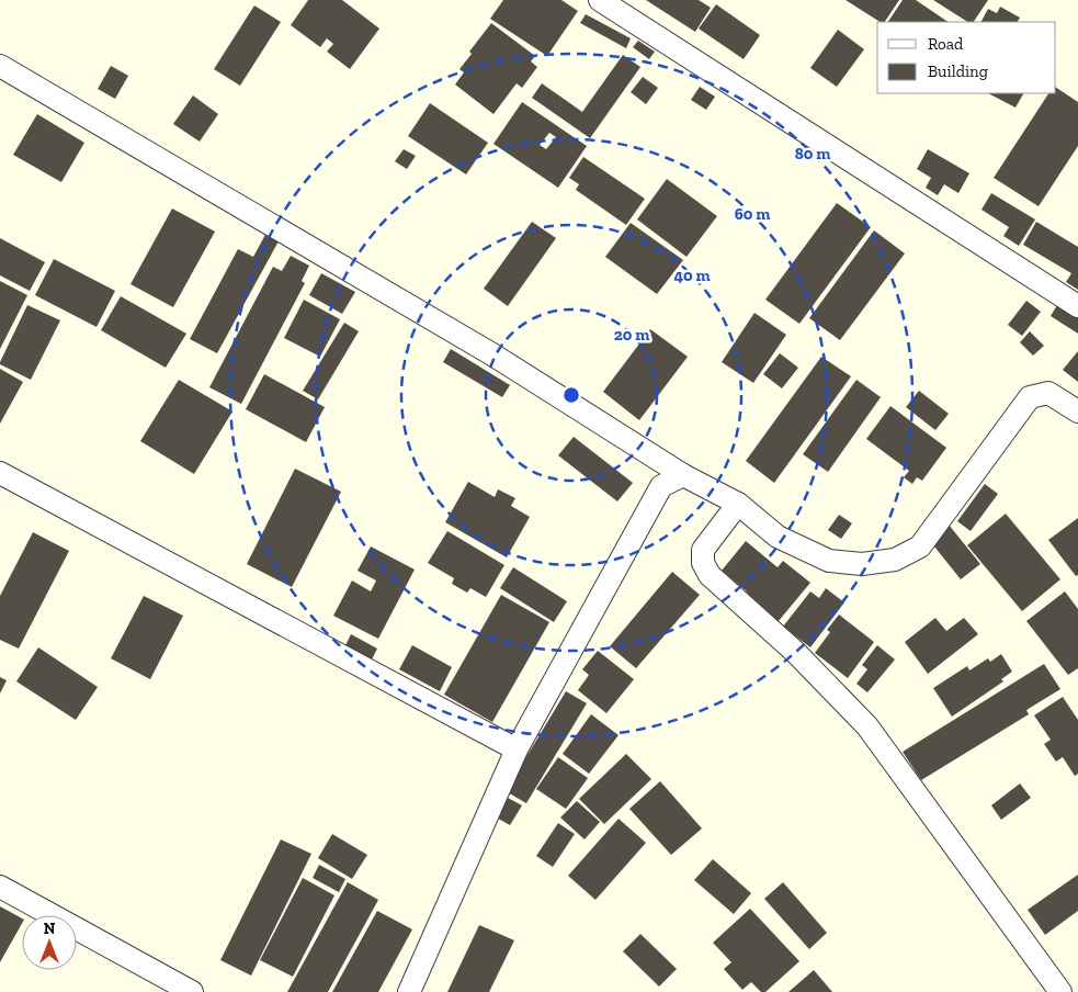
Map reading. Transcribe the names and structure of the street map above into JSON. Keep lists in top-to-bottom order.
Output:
{
  "legend": ["Road", "Building"],
  "north": "top",
  "rings": [
    "80 m",
    "60 m",
    "40 m",
    "20 m"
  ]
}
